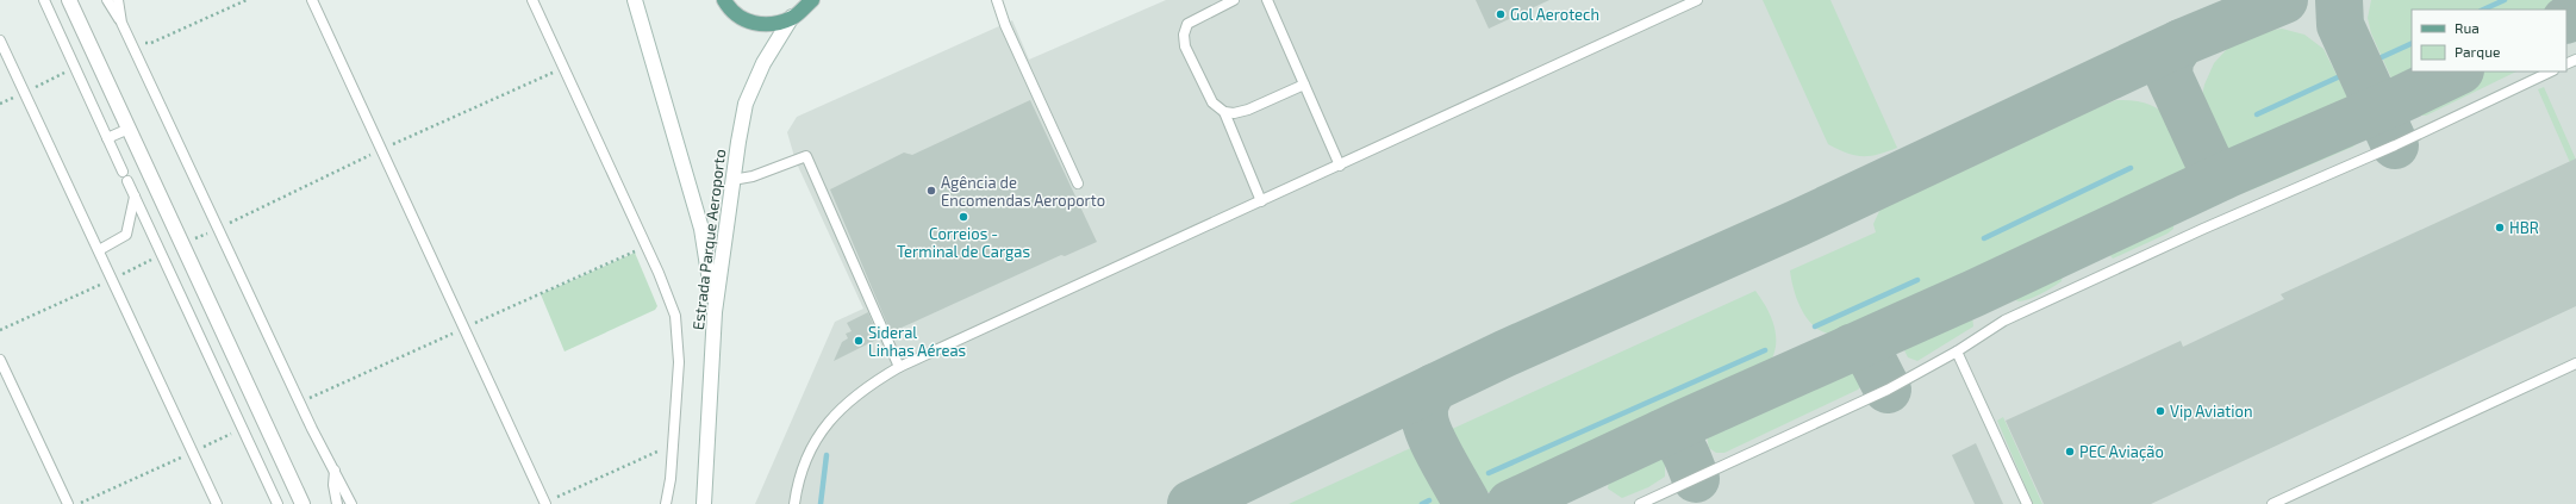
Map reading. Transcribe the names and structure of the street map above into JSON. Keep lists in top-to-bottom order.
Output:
{
  "streets": {
    "main road": ["Estrada Parque Aeroporto"]
  },
  "places": [
    "Gol Aerotech",
    "Agência de Encomendas Aeroporto",
    "Correios - Terminal de Cargas",
    "HBR",
    "Sideral Linhas Aéreas",
    "Vip Aviation",
    "PEC Aviação"
  ],
  "legend": ["Rua", "Parque"]
}
